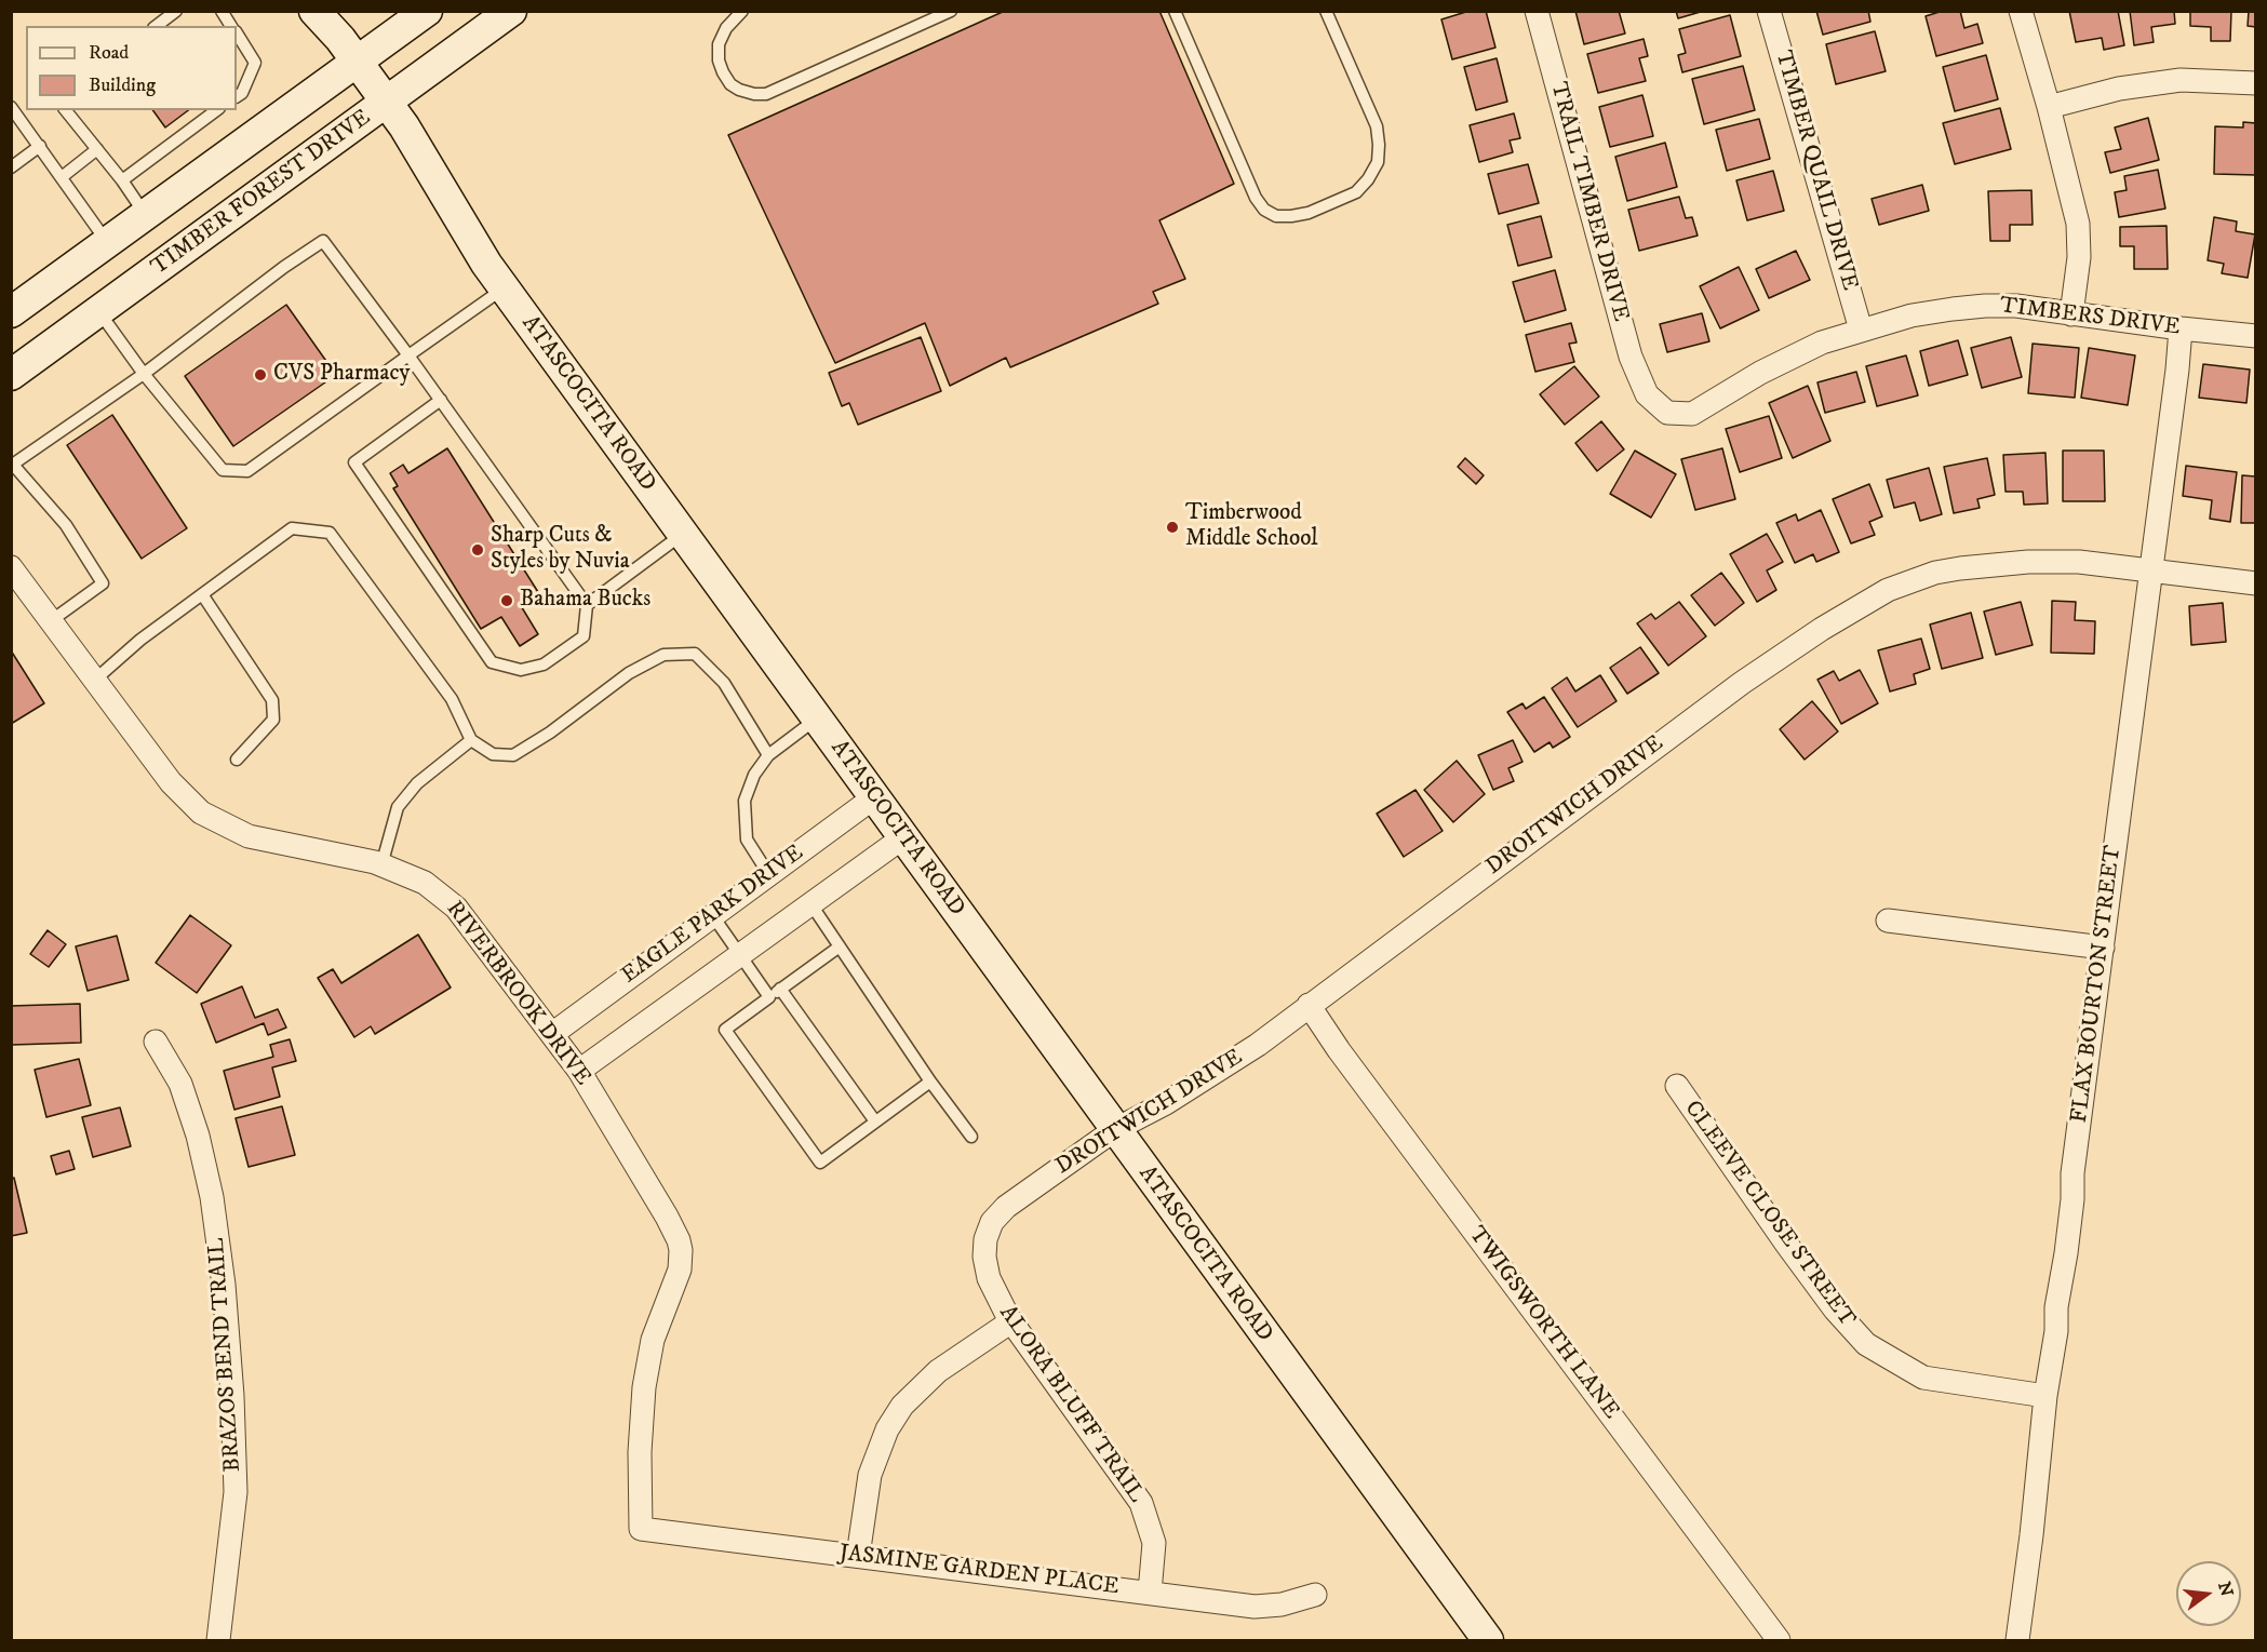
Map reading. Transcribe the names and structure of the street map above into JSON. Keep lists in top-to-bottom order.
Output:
{
  "streets": {
    "main road": ["TIMBER FOREST DRIVE", "ATASCOCITA ROAD"],
    "street": [
      "TIMBER QUAIL DRIVE",
      "TRAIL TIMBER DRIVE",
      "TIMBERS DRIVE",
      "DROITWICH DRIVE",
      "EAGLE PARK DRIVE",
      "FLAX BOURTON STREET",
      "RIVERBROOK DRIVE",
      "CLEEVE CLOSE STREET",
      "TWIGSWORTH LANE",
      "BRAZOS BEND TRAIL",
      "ALORA BLUFF TRAIL",
      "JASMINE GARDEN PLACE"
    ]
  },
  "crossings": [
    ["TIMBER QUAIL DRIVE", "TIMBERS DRIVE"],
    ["TIMBER FOREST DRIVE", "ATASCOCITA ROAD"],
    ["TRAIL TIMBER DRIVE", "TIMBERS DRIVE"],
    ["TIMBERS DRIVE", "FLAX BOURTON STREET"],
    ["ATASCOCITA ROAD", "DROITWICH DRIVE"],
    ["ATASCOCITA ROAD", "EAGLE PARK DRIVE"],
    ["DROITWICH DRIVE", "FLAX BOURTON STREET"],
    ["DROITWICH DRIVE", "TWIGSWORTH LANE"],
    ["DROITWICH DRIVE", "ALORA BLUFF TRAIL"],
    ["EAGLE PARK DRIVE", "RIVERBROOK DRIVE"],
    ["FLAX BOURTON STREET", "CLEEVE CLOSE STREET"],
    ["RIVERBROOK DRIVE", "JASMINE GARDEN PLACE"],
    ["ALORA BLUFF TRAIL", "JASMINE GARDEN PLACE"]
  ],
  "places": [
    "CVS Pharmacy",
    "Timberwood Middle School",
    "Sharp Cuts & Styles by Nuvia",
    "Bahama Bucks"
  ],
  "legend": ["Road", "Building"],
  "north": "right"
}
